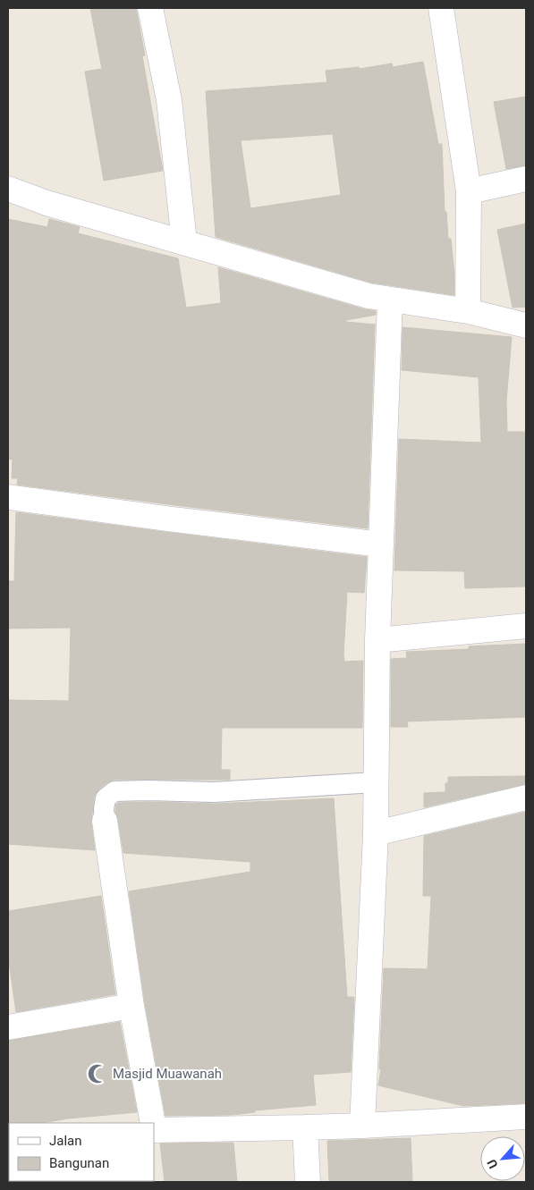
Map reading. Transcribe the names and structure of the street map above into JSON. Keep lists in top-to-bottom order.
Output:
{
  "places": {
    "mosque": ["Masjid Muawanah"]
  },
  "legend": ["Jalan", "Bangunan"],
  "north": "bottom left"
}
